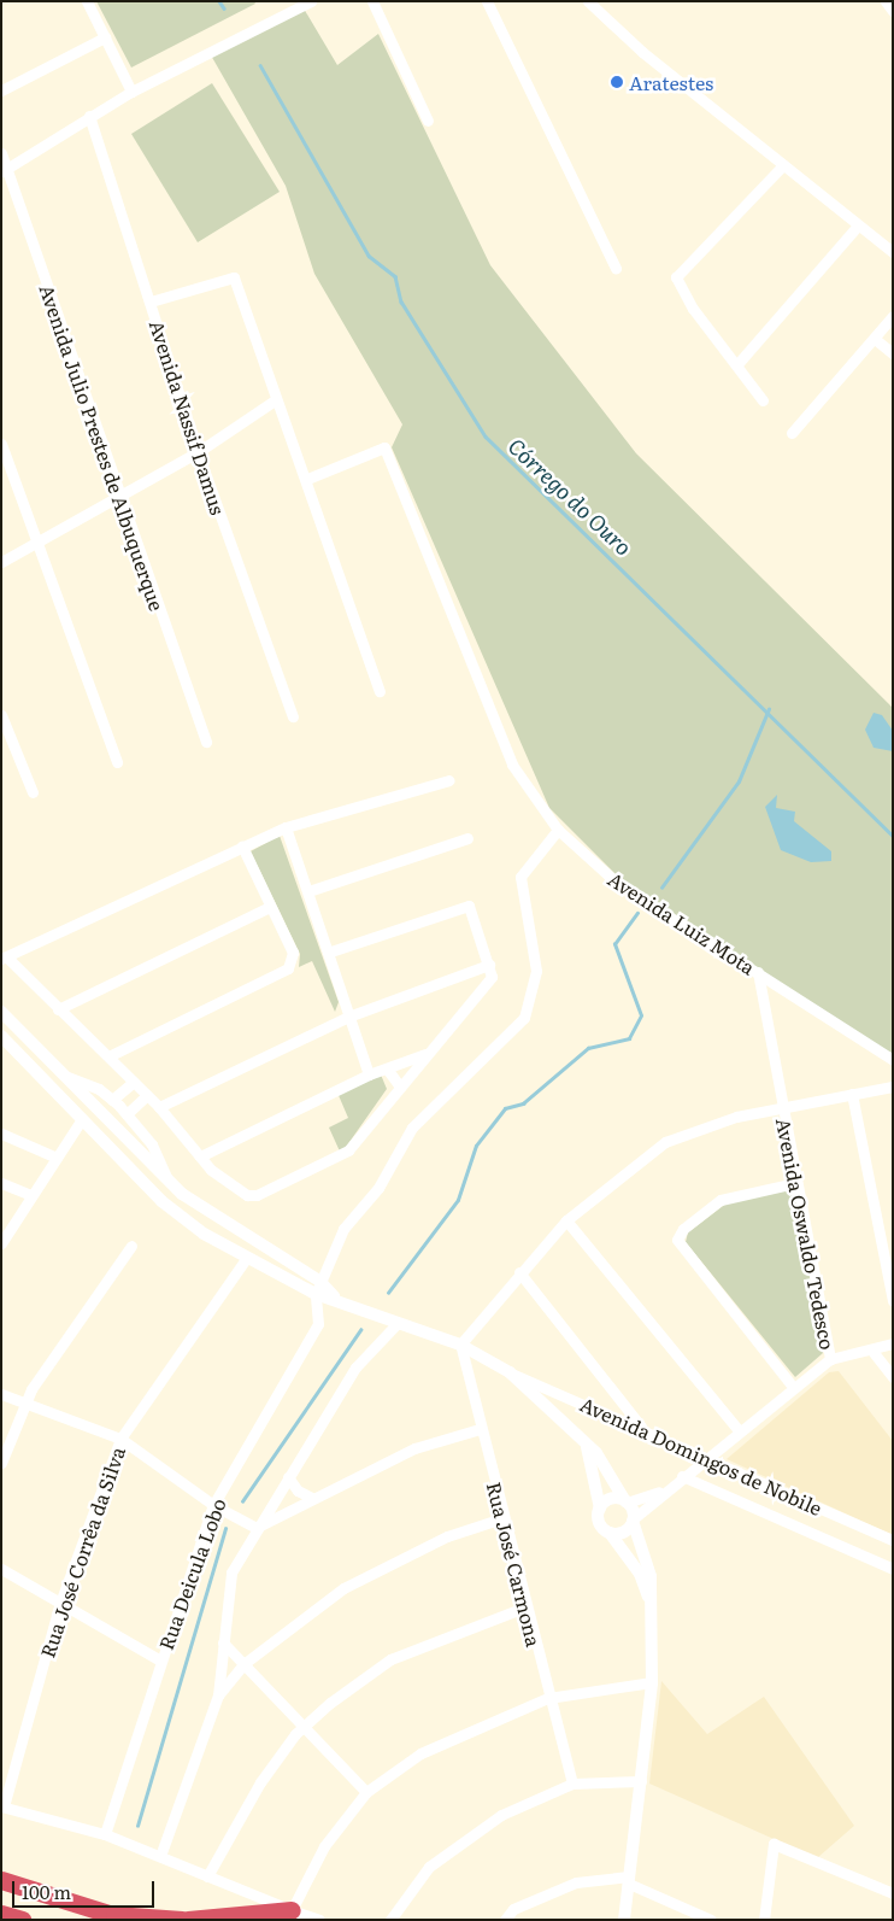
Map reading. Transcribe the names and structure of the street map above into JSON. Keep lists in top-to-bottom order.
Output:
{
  "streets": {
    "street": [
      "Avenida Nassif Damus",
      "Avenida Julio Prestes de Albuquerque",
      "Avenida Luiz Mota",
      "Avenida Oswaldo Tedesco",
      "Avenida Domingos de Nobile",
      "Rua José Corrêa da Silva",
      "Rua José Carmona",
      "Rua Deicula Lobo"
    ]
  },
  "crossings": [
    ["Avenida Luiz Mota", "Avenida Oswaldo Tedesco"]
  ],
  "water": ["Córrego do Ouro"],
  "places": ["Aratestes"],
  "scale_bar": "100 m"
}
